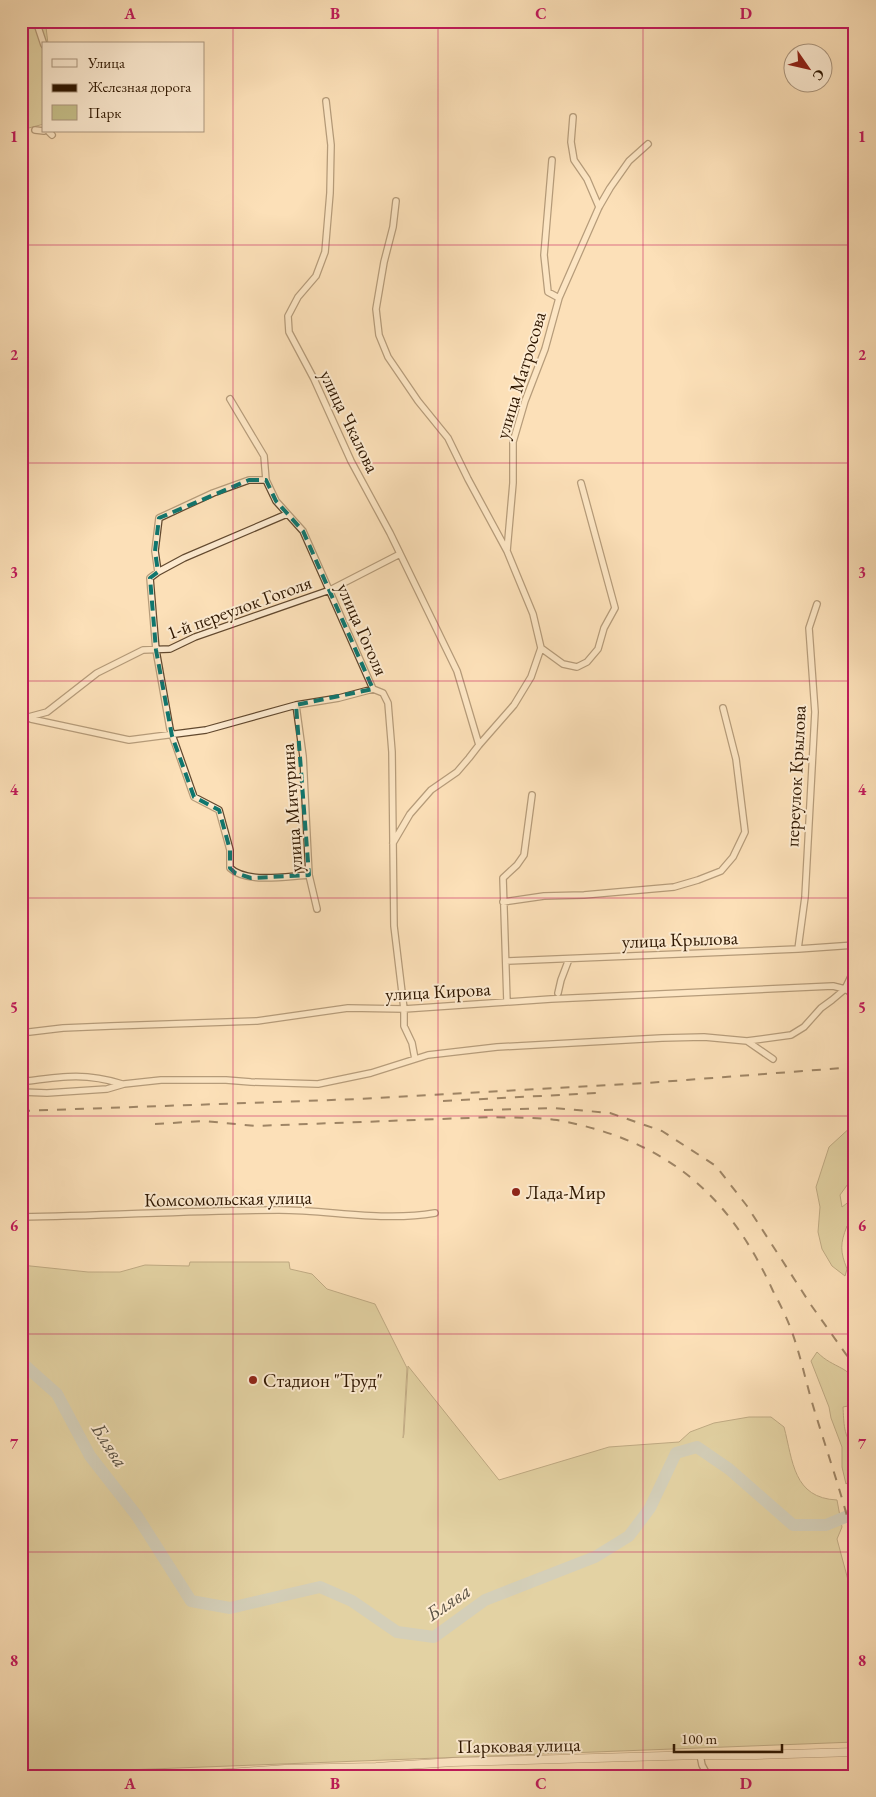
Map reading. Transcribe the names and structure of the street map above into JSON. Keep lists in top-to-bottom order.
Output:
{
  "streets": {
    "street": [
      "улица Матросова",
      "улица Чкалова",
      "1-й переулок Гоголя",
      "улица Гоголя",
      "переулок Крылова",
      "улица Мичурина",
      "улица Крылова",
      "улица Кирова",
      "Комсомольская улица",
      "Парковая улица"
    ]
  },
  "crossings": [
    ["улица Чкалова", "1-й переулок Гоголя"],
    ["1-й переулок Гоголя", "улица Гоголя"],
    ["улица Гоголя", "улица Кирова"],
    ["переулок Крылова", "улица Крылова"]
  ],
  "water": ["Блява"],
  "places": ["Лада-Мир", "Стадион \"Труд\""],
  "legend": ["Улица", "Железная дорога", "Парк"],
  "scale_bar": "100 m",
  "north": "bottom right",
  "grid": {
    "columns": [
      "A",
      "B",
      "C",
      "D"
    ],
    "rows": [
      "1",
      "2",
      "3",
      "4",
      "5",
      "6",
      "7",
      "8"
    ]
  }
}
